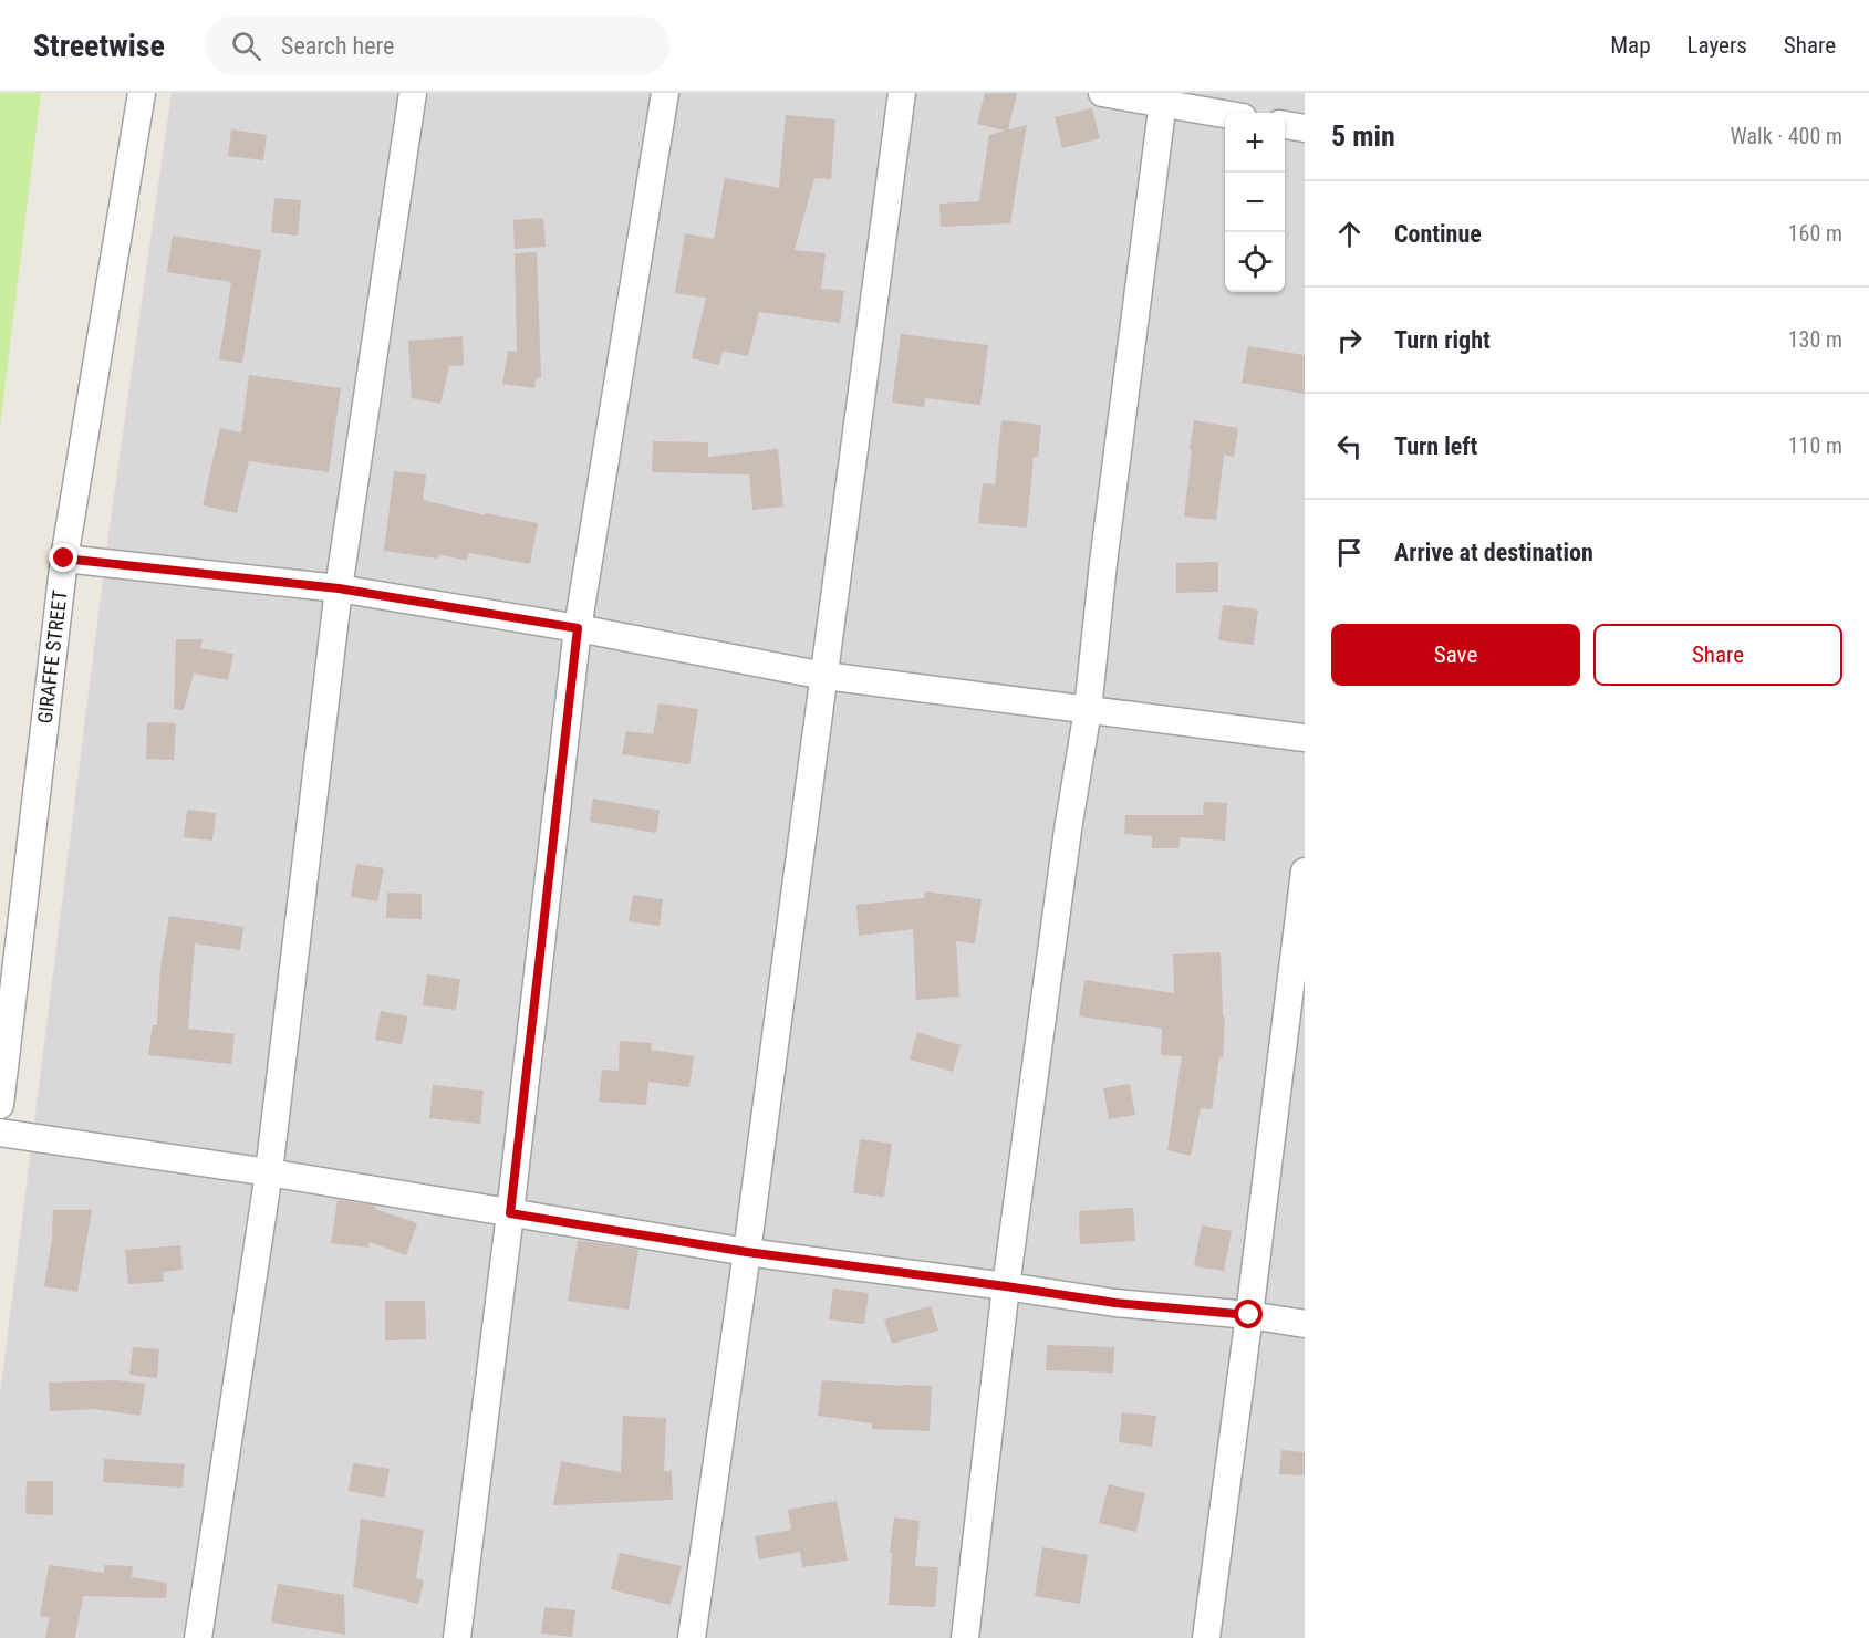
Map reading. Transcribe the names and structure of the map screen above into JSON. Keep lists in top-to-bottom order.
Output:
{
  "streets": {
    "street": ["GIRAFFE STREET"]
  },
  "page": {
    "header": "Streetwise",
    "search": "Search here",
    "nav": ["Map", "Layers", "Share"],
    "heading": ["5 min", "Walk · 400 m"],
    "map_buttons": ["+", "−"],
    "list": [
      ["Continue", "160 m"],
      ["Turn right", "130 m"],
      ["Turn left", "110 m"],
      "Arrive at destination"
    ],
    "buttons": ["Save", "Share"]
  }
}
